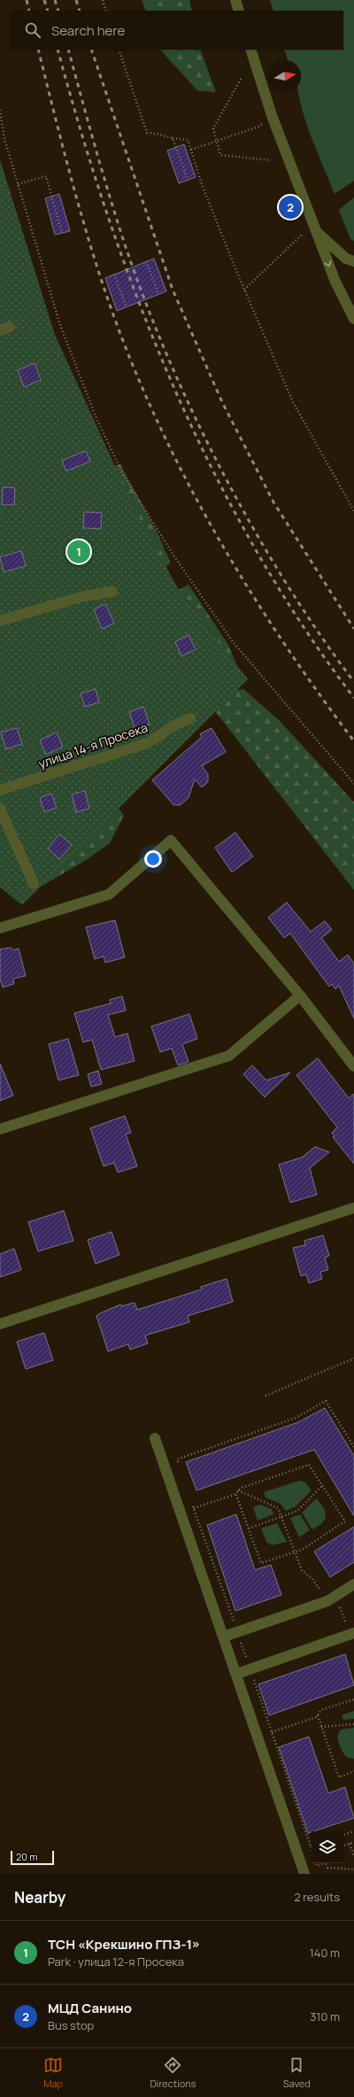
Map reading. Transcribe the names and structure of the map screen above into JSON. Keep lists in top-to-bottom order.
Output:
{
  "streets": {
    "street": ["улица 14-я Просека"]
  },
  "scale_bar": "20 m",
  "north": "right",
  "page": {
    "search": "Search here",
    "pins": ["2", "1"],
    "scale": "20 m",
    "heading": ["Nearby", "2 results"],
    "list": [
      {
        "mark": "1",
        "name": "ТСН «Крекшино ГПЗ-1»",
        "note": "Park · улица 12-я Просека",
        "value": "140 m"
      },
      {
        "mark": "2",
        "name": "МЦД Санино",
        "note": "Bus stop",
        "value": "310 m"
      }
    ],
    "nav": ["Map", "Directions", "Saved"]
  }
}
